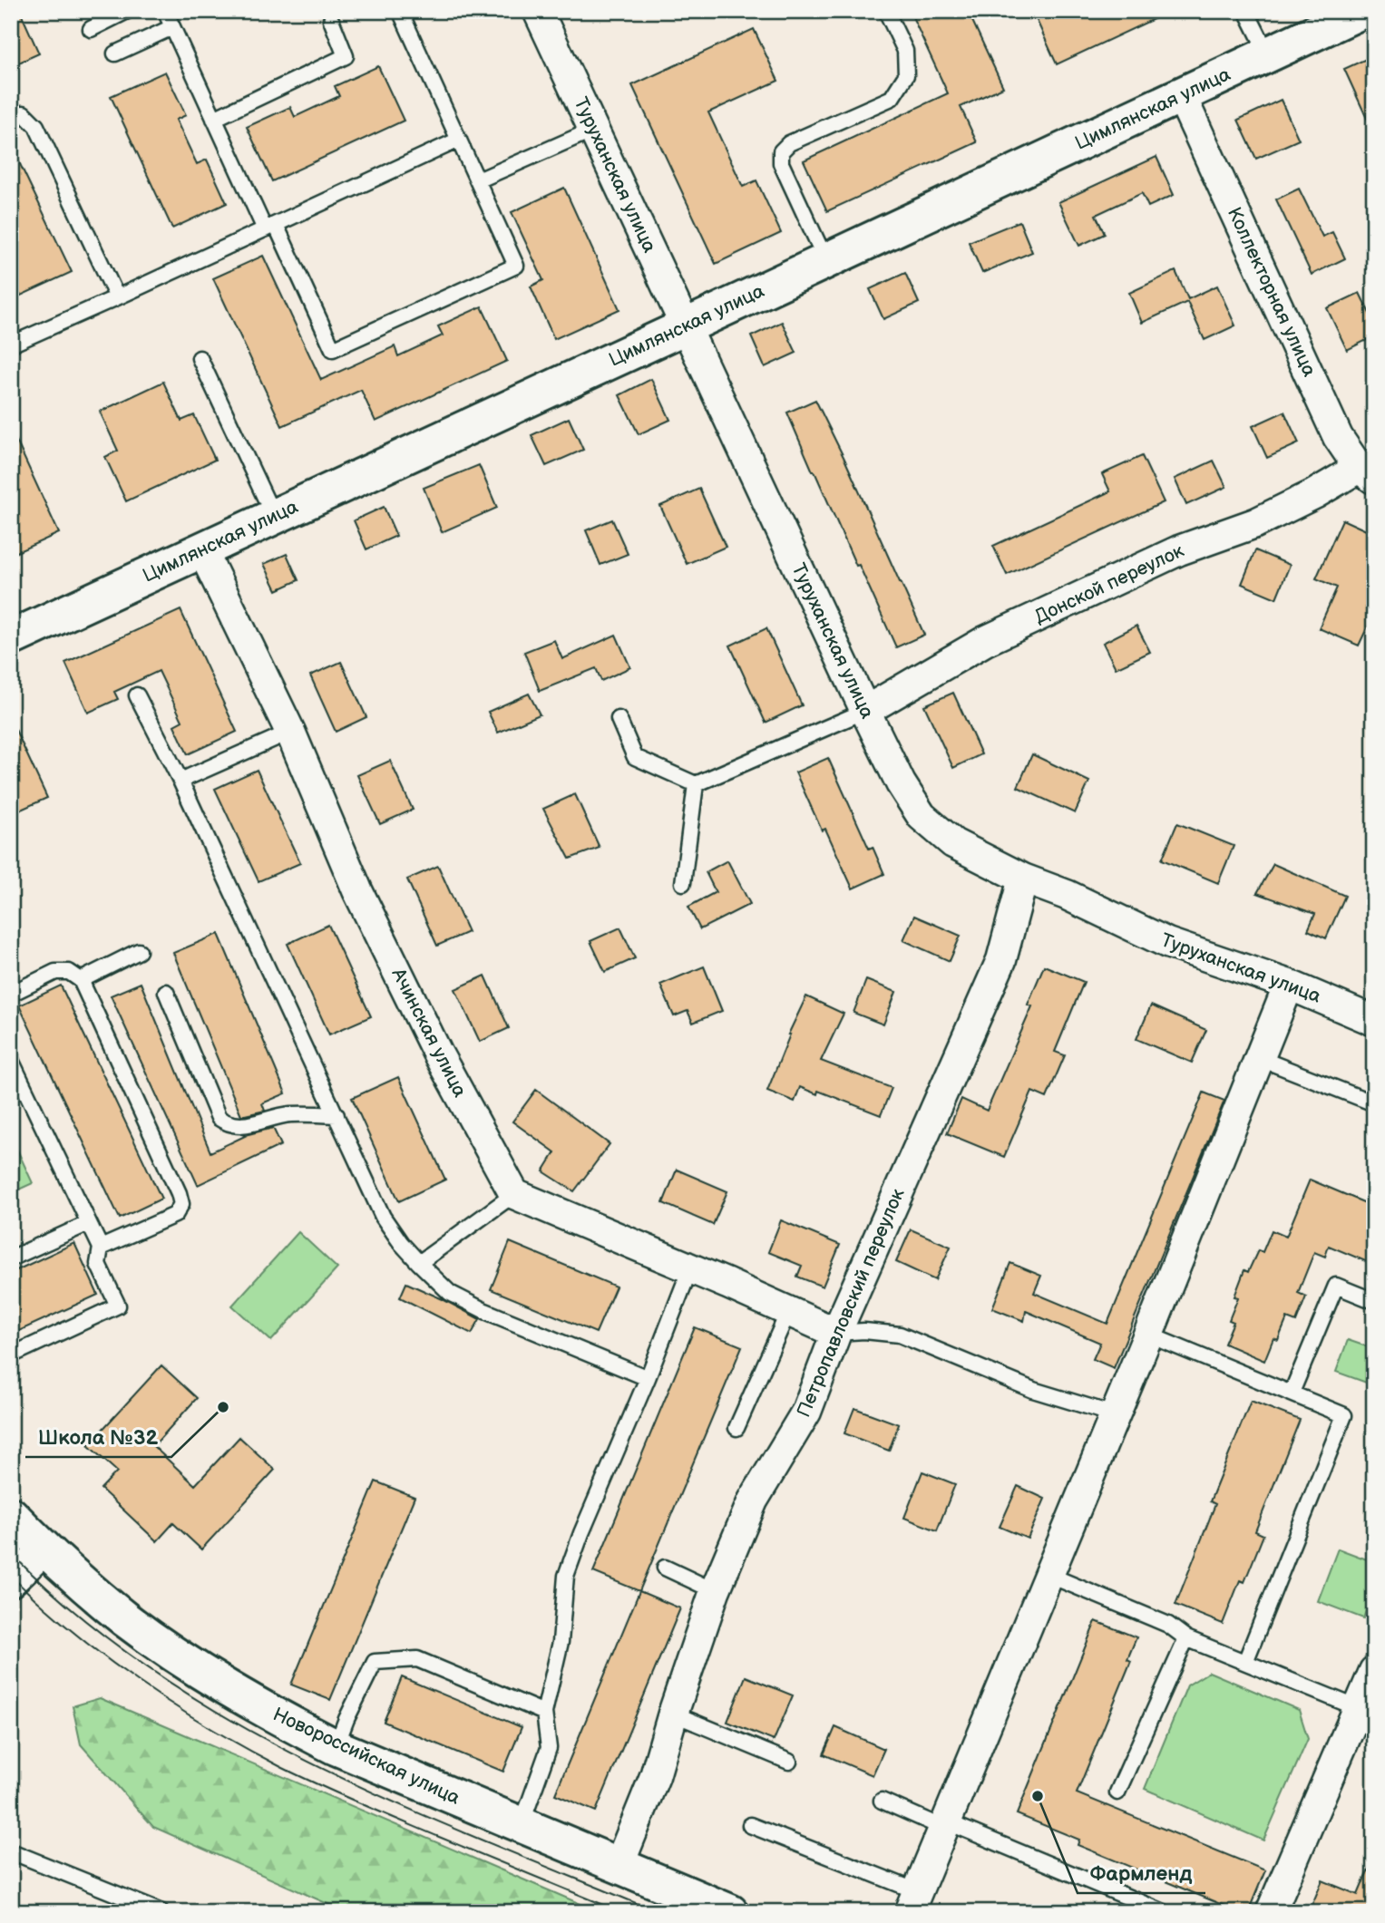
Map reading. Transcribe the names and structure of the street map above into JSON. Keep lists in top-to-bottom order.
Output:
{
  "streets": {
    "street": [
      "Цимлянская улица",
      "Туруханская улица",
      "Коллекторная улица",
      "Донской переулок",
      "Ачинская улица",
      "Петропавловский переулок",
      "Новороссийская улица"
    ]
  },
  "crossings": [
    ["Цимлянская улица", "Туруханская улица"],
    ["Цимлянская улица", "Коллекторная улица"],
    ["Цимлянская улица", "Ачинская улица"],
    ["Туруханская улица", "Донской переулок"],
    ["Туруханская улица", "Петропавловский переулок"],
    ["Коллекторная улица", "Донской переулок"],
    ["Петропавловский переулок", "Новороссийская улица"]
  ],
  "places": ["Школа №32", "Фармленд"]
}
